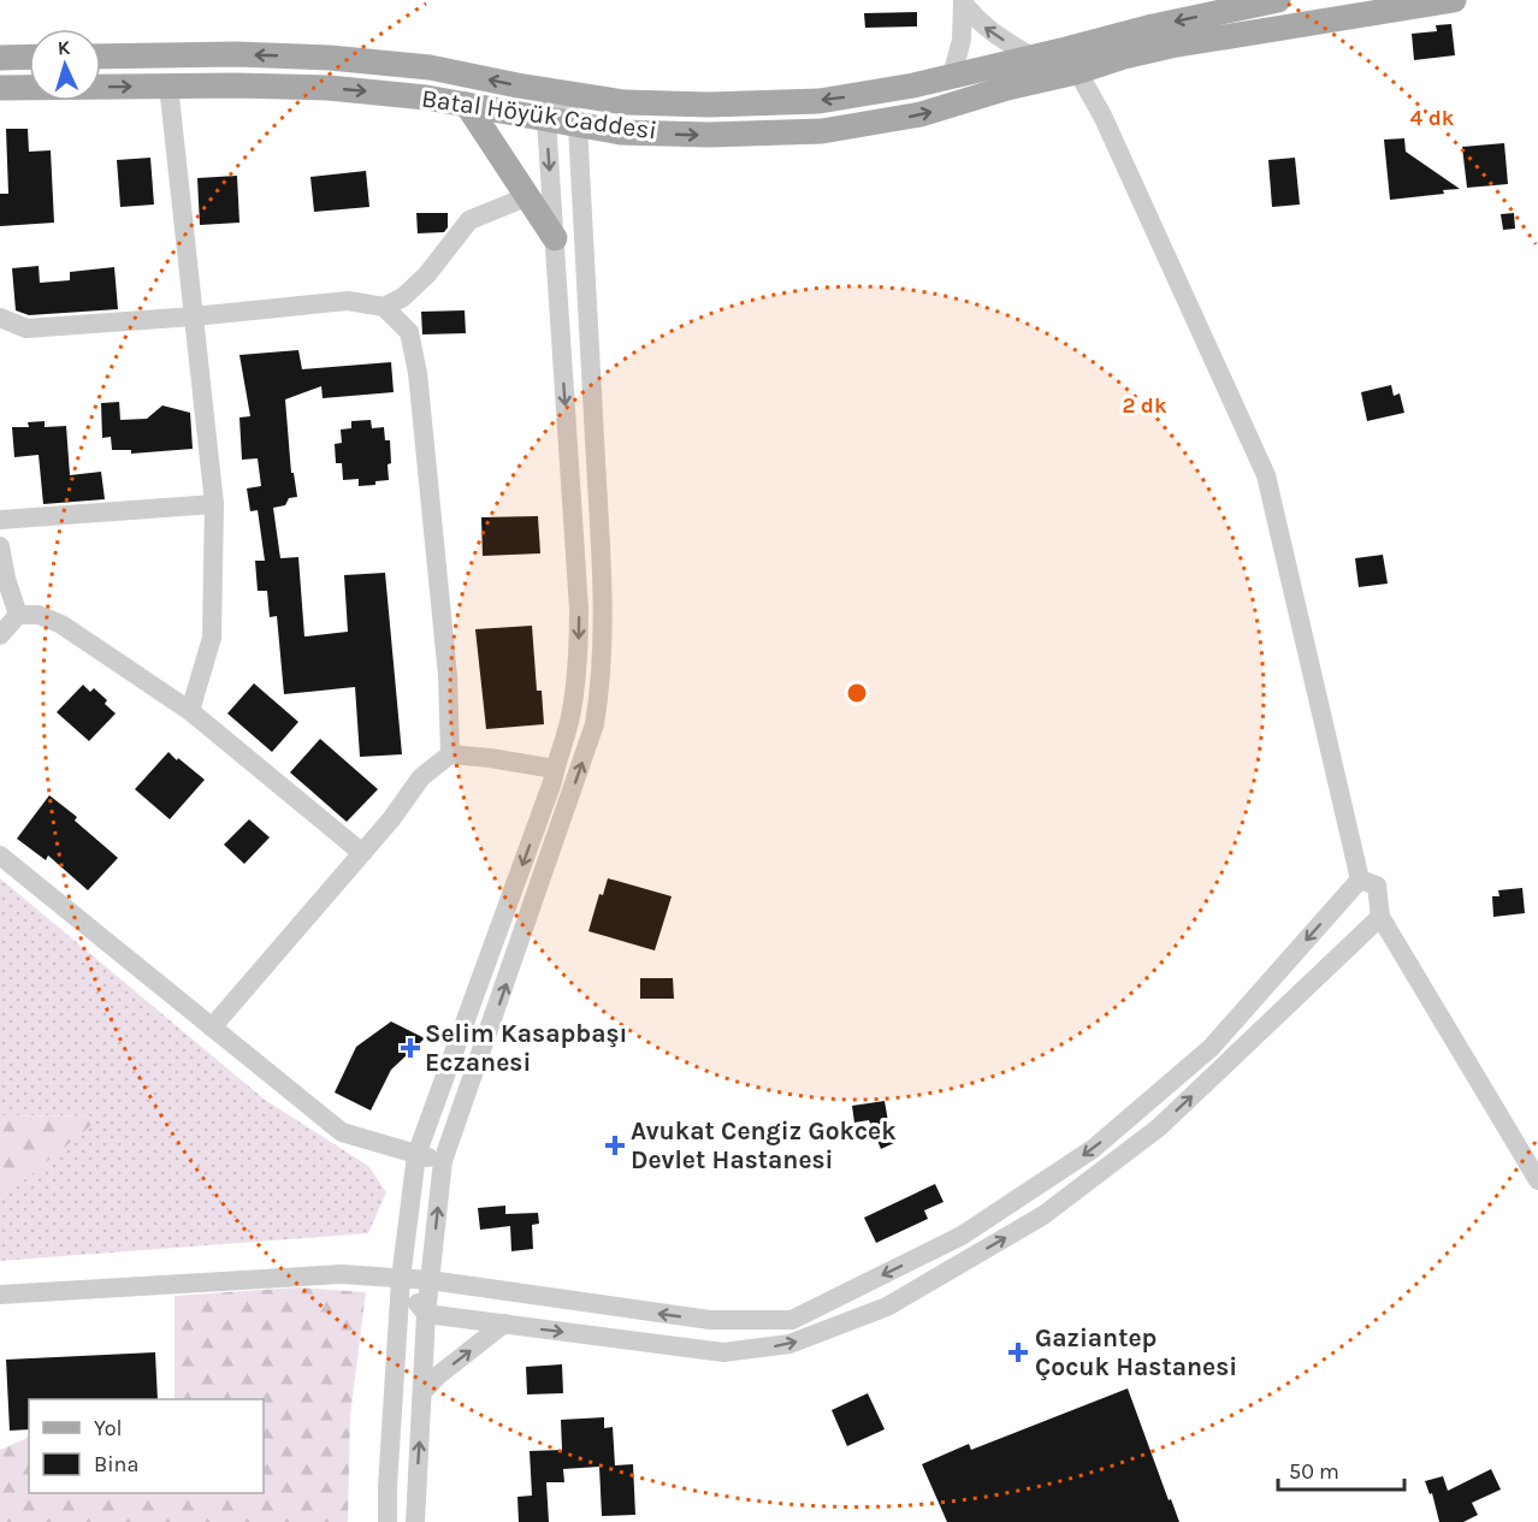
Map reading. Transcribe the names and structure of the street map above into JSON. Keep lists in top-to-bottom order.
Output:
{
  "streets": {
    "main road": ["Batal Höyük Caddesi"]
  },
  "places": {
    "health": ["Selim Kasapbaşı Eczanesi", "Avukat Cengiz Gokcek Devlet Hastanesi", "Gaziantep Çocuk Hastanesi"]
  },
  "legend": ["Yol", "Bina"],
  "scale_bar": "50 m",
  "north": "top",
  "rings": ["4 dk", "2 dk"]
}
